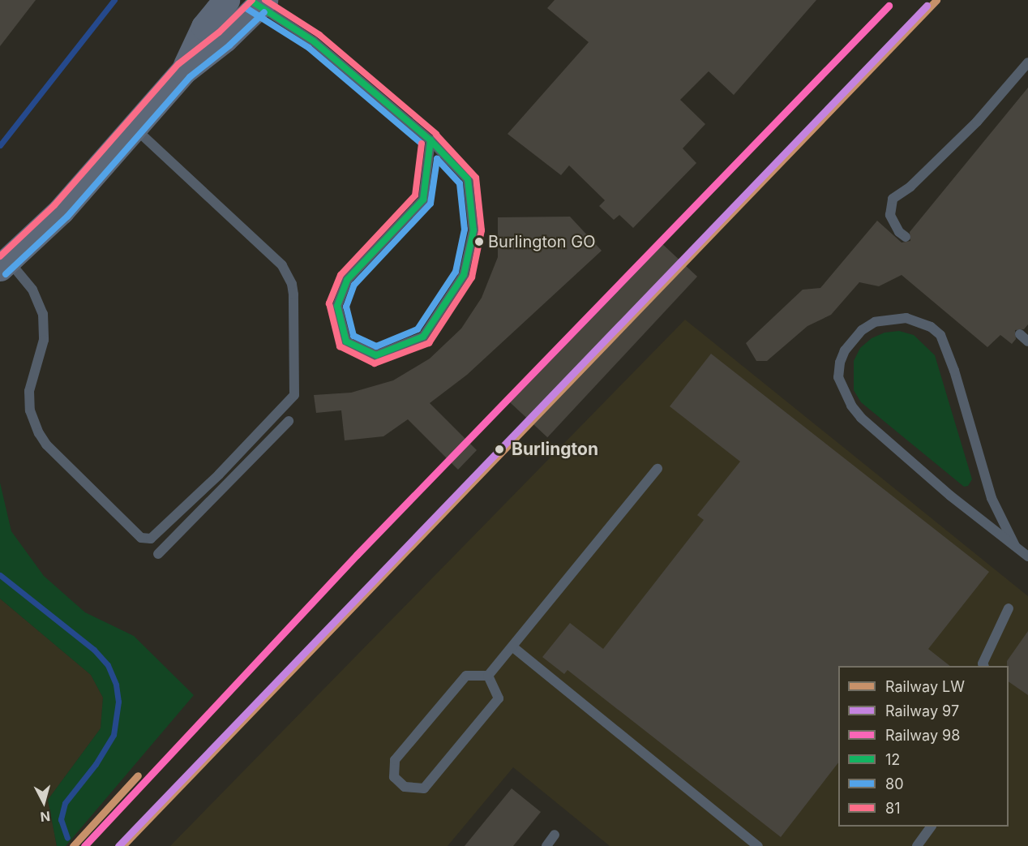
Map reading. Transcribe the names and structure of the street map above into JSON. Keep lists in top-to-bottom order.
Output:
{
  "places": ["Burlington GO", "Burlington"],
  "lines": [
    "rail line LW",
    "transit line 12",
    "transit line 81",
    "rail line 97",
    "rail line 98",
    "transit line 80"
  ],
  "legend": [
    "Railway LW",
    "Railway 97",
    "Railway 98",
    "12",
    "80",
    "81"
  ],
  "north": "bottom"
}
